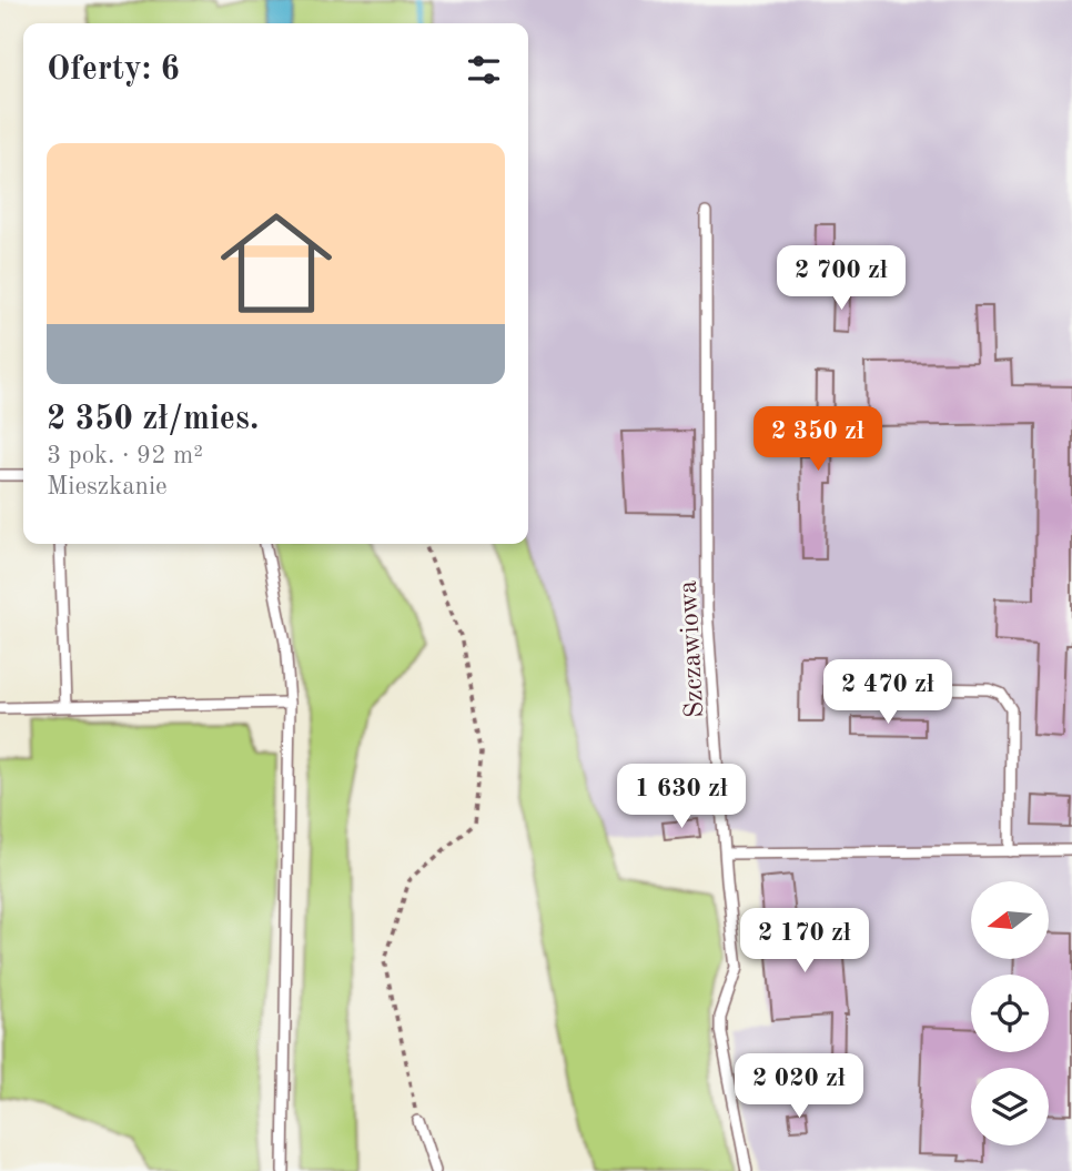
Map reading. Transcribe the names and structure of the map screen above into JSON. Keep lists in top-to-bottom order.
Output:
{
  "streets": {
    "lane": ["Szczawiowa"]
  },
  "north": "left",
  "page": {
    "heading": "Oferty: 6",
    "list": [
      {
        "name": "2 350 zł/mies.",
        "note": "3 pok. · 92 m² · Mieszkanie"
      }
    ],
    "price": [
      "2 700 zł",
      "2 350 zł",
      "2 470 zł",
      "1 630 zł",
      "2 170 zł",
      "2 020 zł"
    ]
  }
}
